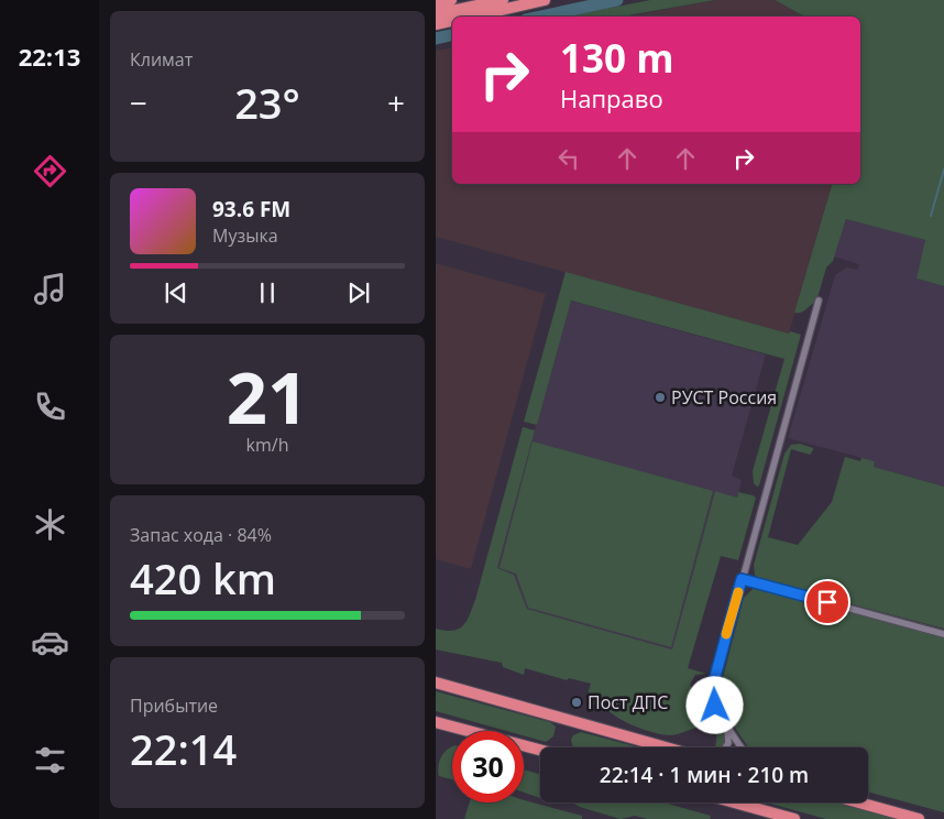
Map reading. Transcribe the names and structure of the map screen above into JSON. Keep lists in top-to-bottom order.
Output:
{
  "places": ["РУСТ Россия", "Пост ДПС"],
  "page": {
    "tabs": "22:13",
    "tile": [
      "Климат",
      ["21", "km/h"],
      ["Запас хода · 84%", "420 km"],
      ["Прибытие", "22:14"]
    ],
    "turn": ["130 m", "Направо"],
    "heat": ["−", "23°", "+"],
    "song": ["93.6 FM", "Музыка"],
    "limit": "30",
    "trip": "22:14 · 1 мин · 210 m"
  }
}
